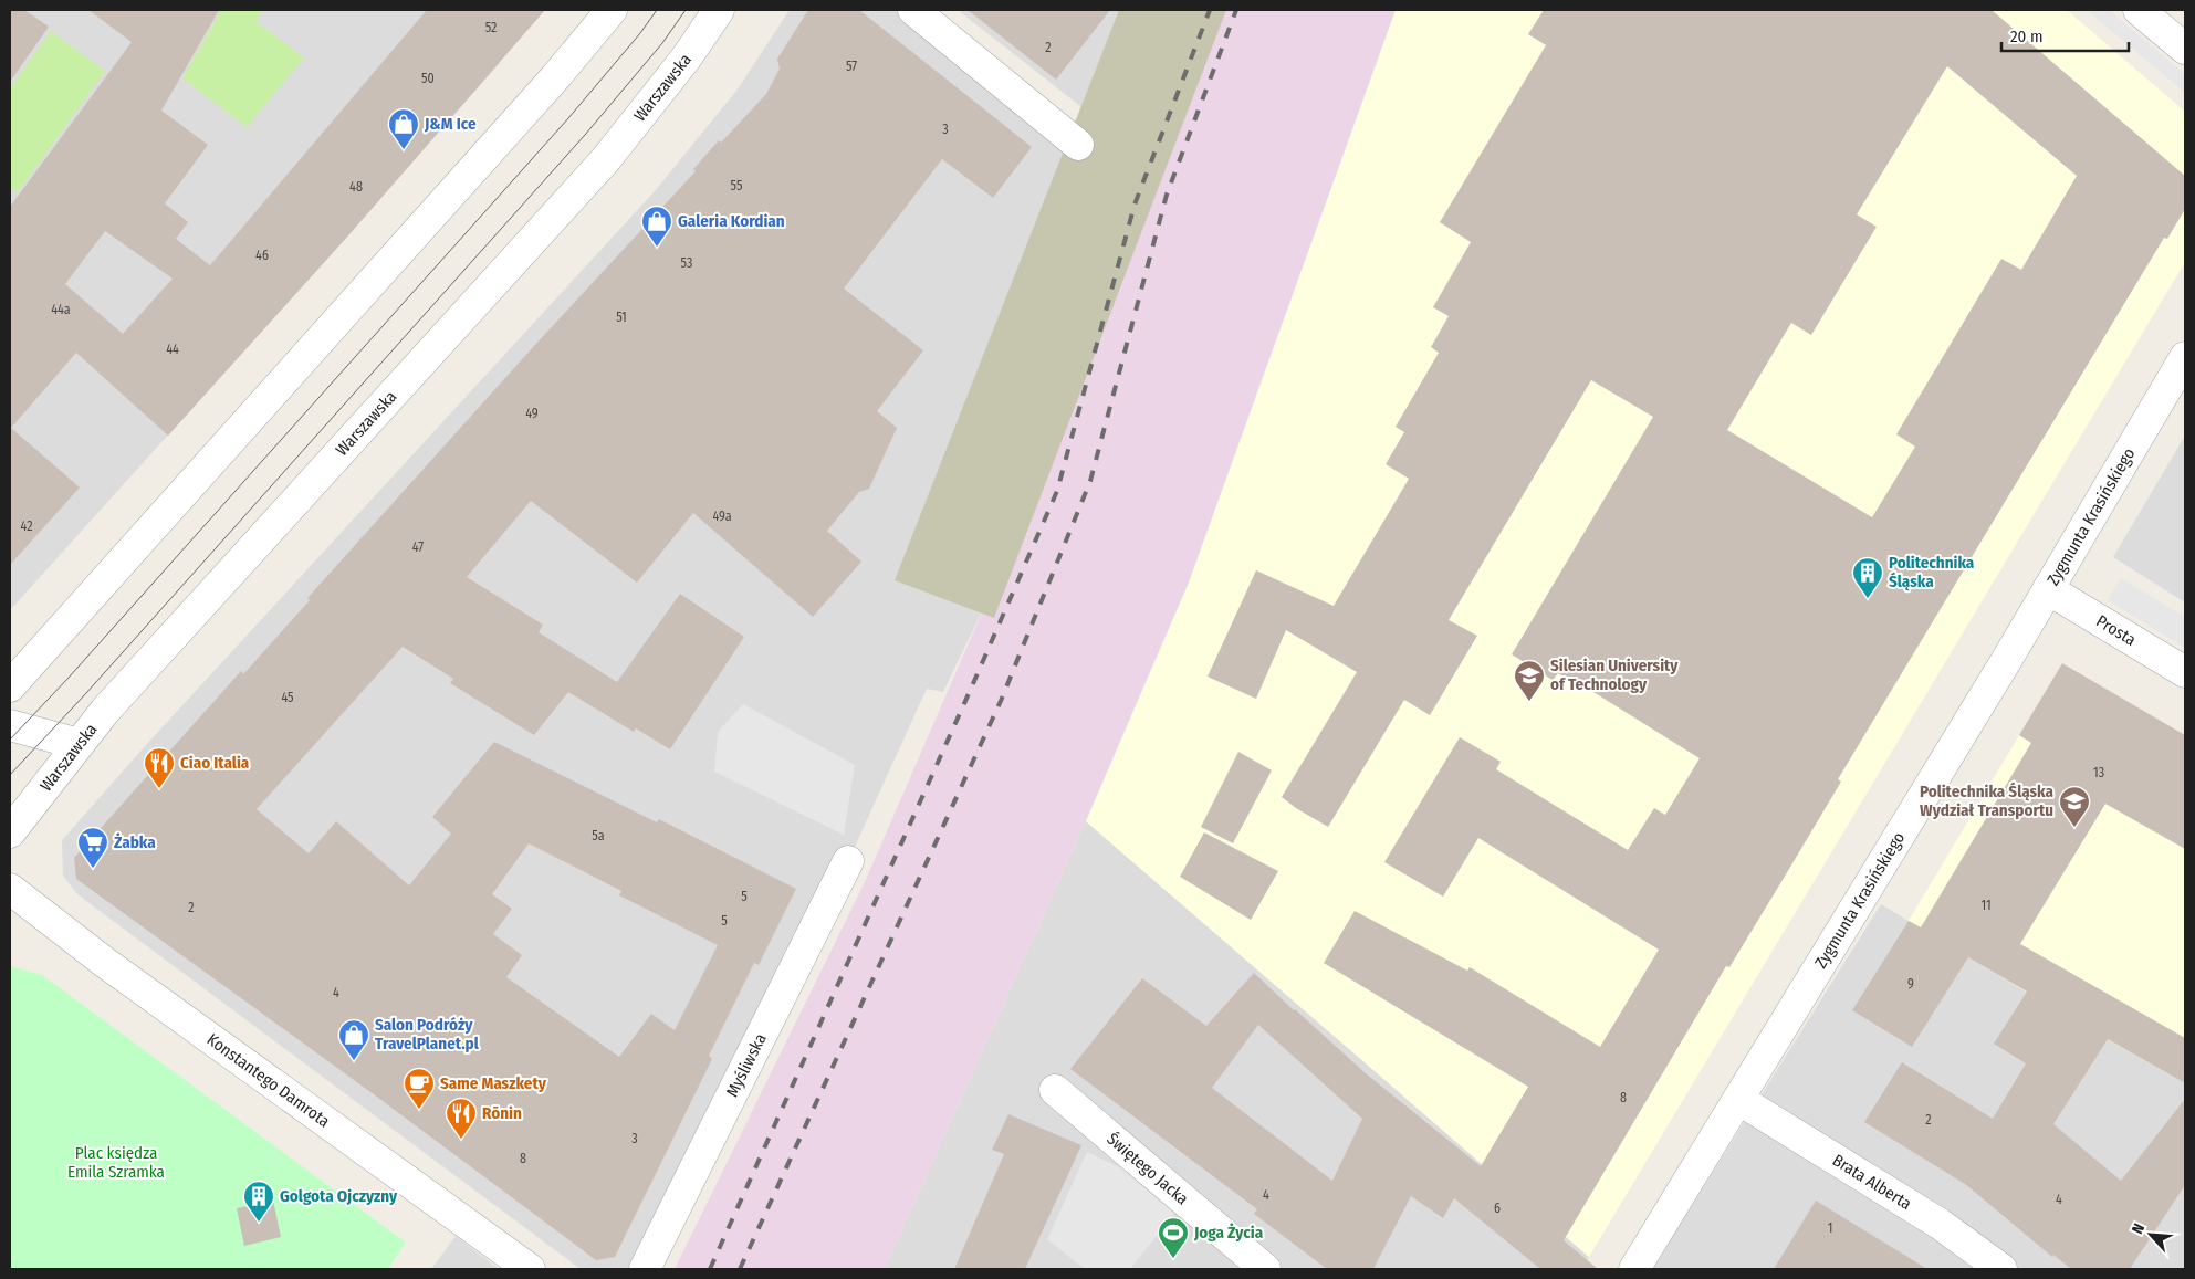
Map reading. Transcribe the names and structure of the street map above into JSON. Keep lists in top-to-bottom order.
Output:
{
  "streets": {
    "street": [
      "Warszawska",
      "Zygmunta Krasińskiego",
      "Prosta",
      "Myśliwska",
      "Konstantego Damrota",
      "Świętego Jacka",
      "Brata Alberta"
    ]
  },
  "crossings": [
    ["Zygmunta Krasińskiego", "Prosta"],
    ["Zygmunta Krasińskiego", "Brata Alberta"]
  ],
  "parks": ["Plac księdza Emila Szramka"],
  "places": {
    "shop": ["J&M Ice", "Galeria Kordian", "Salon Podróży TravelPlanet.pl"],
    "building": ["Politechnika Śląska", "Golgota Ojczyzny"],
    "school or university": ["Silesian University of Technology", "Politechnika Śląska Wydział Transportu"],
    "restaurant": ["Ciao Italia", "Rōnin"],
    "supermarket": ["Żabka"],
    "cafe": ["Same Maszkety"],
    "sports": ["Joga Życia"]
  },
  "house_numbers": [
    "52",
    "2",
    "57",
    "50",
    "3",
    "55",
    "48",
    "46",
    "53",
    "44a",
    "51",
    "44",
    "49",
    "49a",
    "42",
    "47",
    "45",
    "13",
    "5a",
    "5",
    "11",
    "2",
    "5",
    "9",
    "4",
    "8",
    "2",
    "3",
    "8",
    "4",
    "4",
    "6",
    "1"
  ],
  "scale_bar": "20 m",
  "north": "top left"
}
